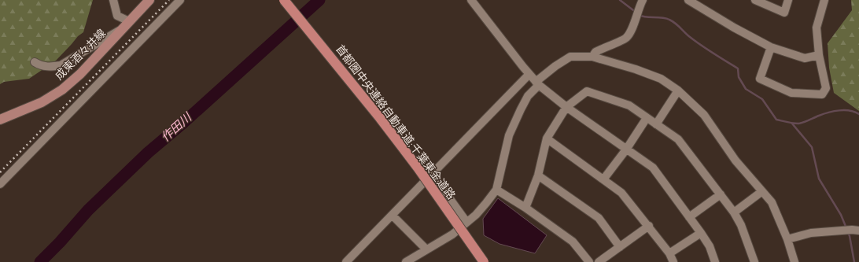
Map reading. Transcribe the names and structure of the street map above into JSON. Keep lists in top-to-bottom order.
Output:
{
  "streets": {
    "highway": ["首都圏中央連絡自動車道;千葉東金道路"],
    "main road": ["成東酒々井線"]
  },
  "water": ["作田川"]
}
